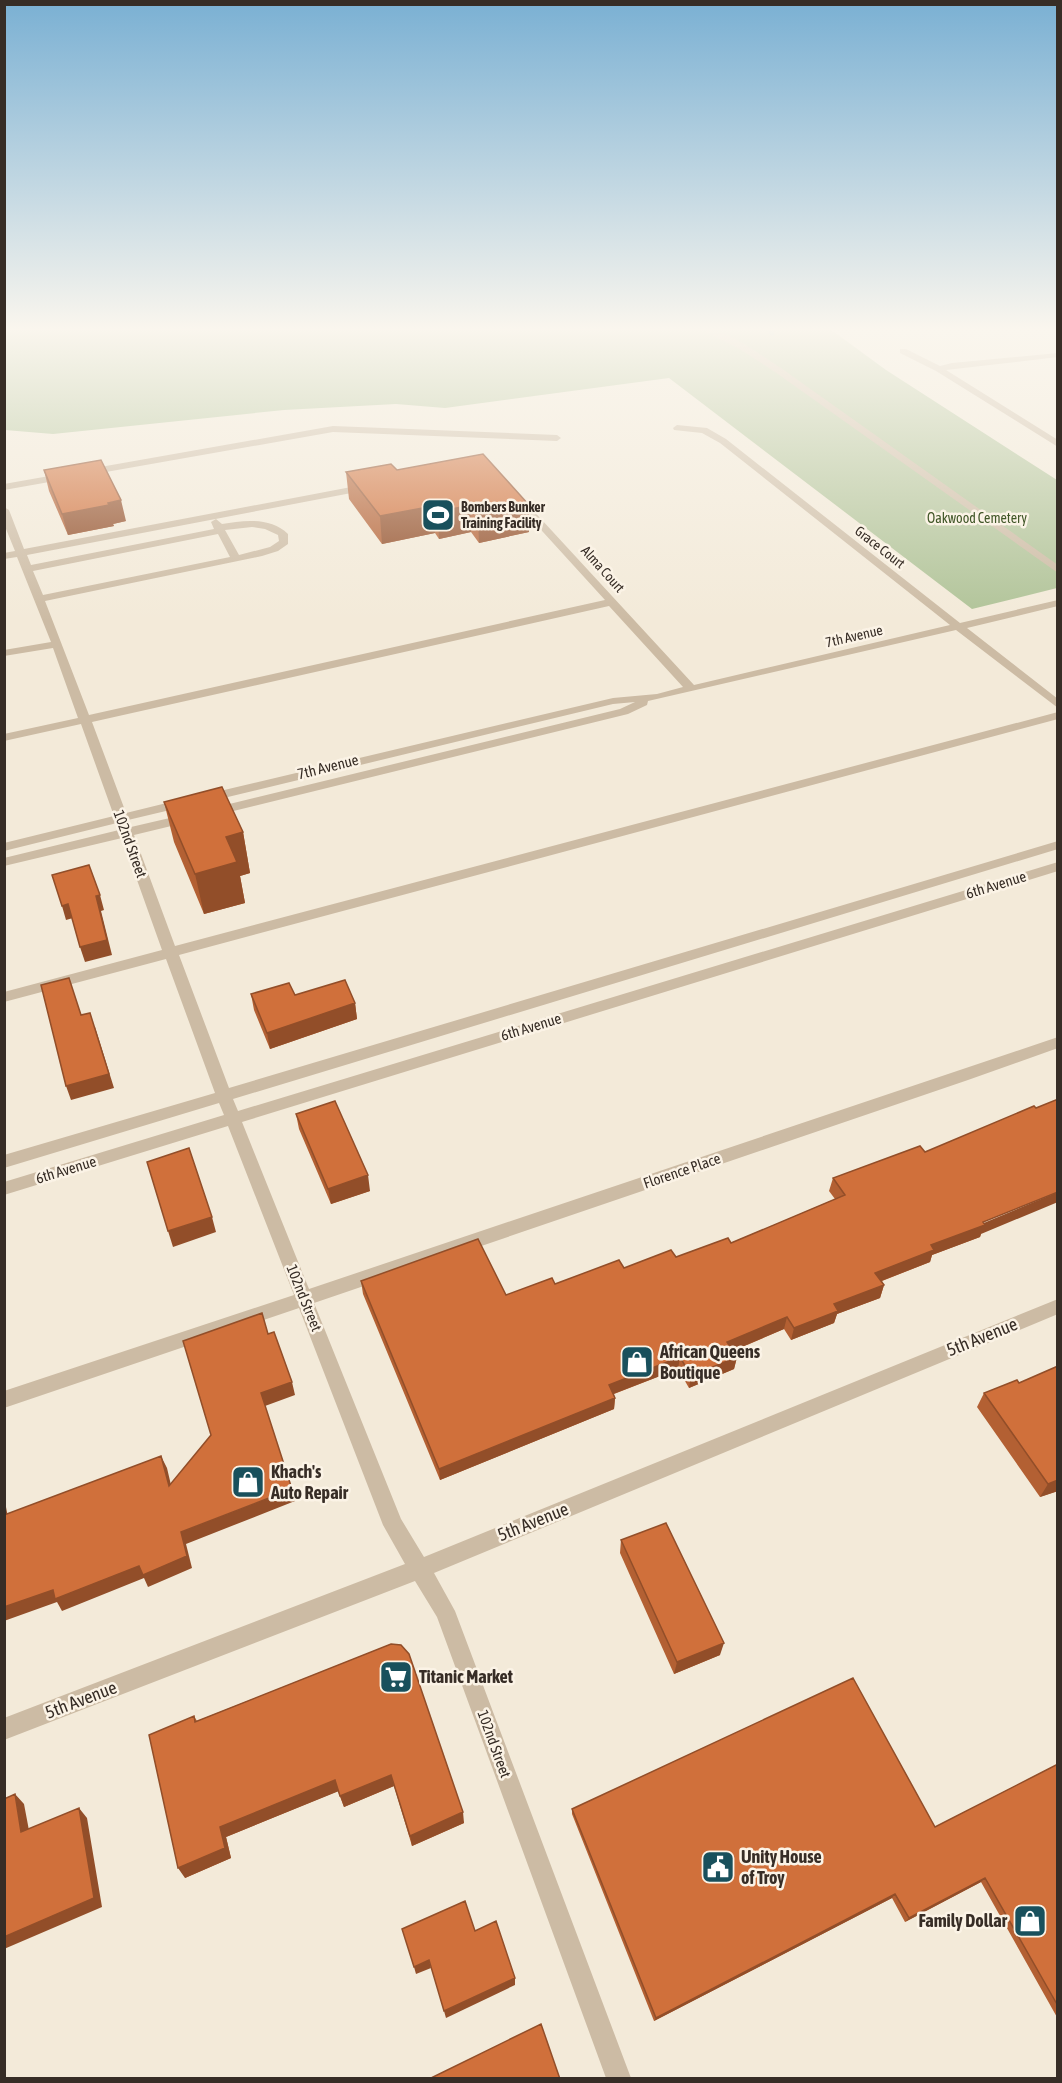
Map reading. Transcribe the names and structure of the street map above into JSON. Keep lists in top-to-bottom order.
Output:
{
  "streets": {
    "street": [
      "Grace Court",
      "Alma Court",
      "7th Avenue",
      "102nd Street",
      "6th Avenue",
      "Florence Place",
      "5th Avenue"
    ]
  },
  "crossings": [
    ["Grace Court", "7th Avenue"],
    ["Alma Court", "7th Avenue"],
    ["7th Avenue", "102nd Street"],
    ["102nd Street", "6th Avenue"],
    ["102nd Street", "Florence Place"],
    ["102nd Street", "5th Avenue"]
  ],
  "parks": ["Oakwood Cemetery"],
  "places": {
    "sports": ["Bombers Bunker Training Facility"],
    "shop": ["African Queens Boutique", "Khach's Auto Repair", "Family Dollar"],
    "supermarket": ["Titanic Market"],
    "public building": ["Unity House of Troy"]
  }
}
